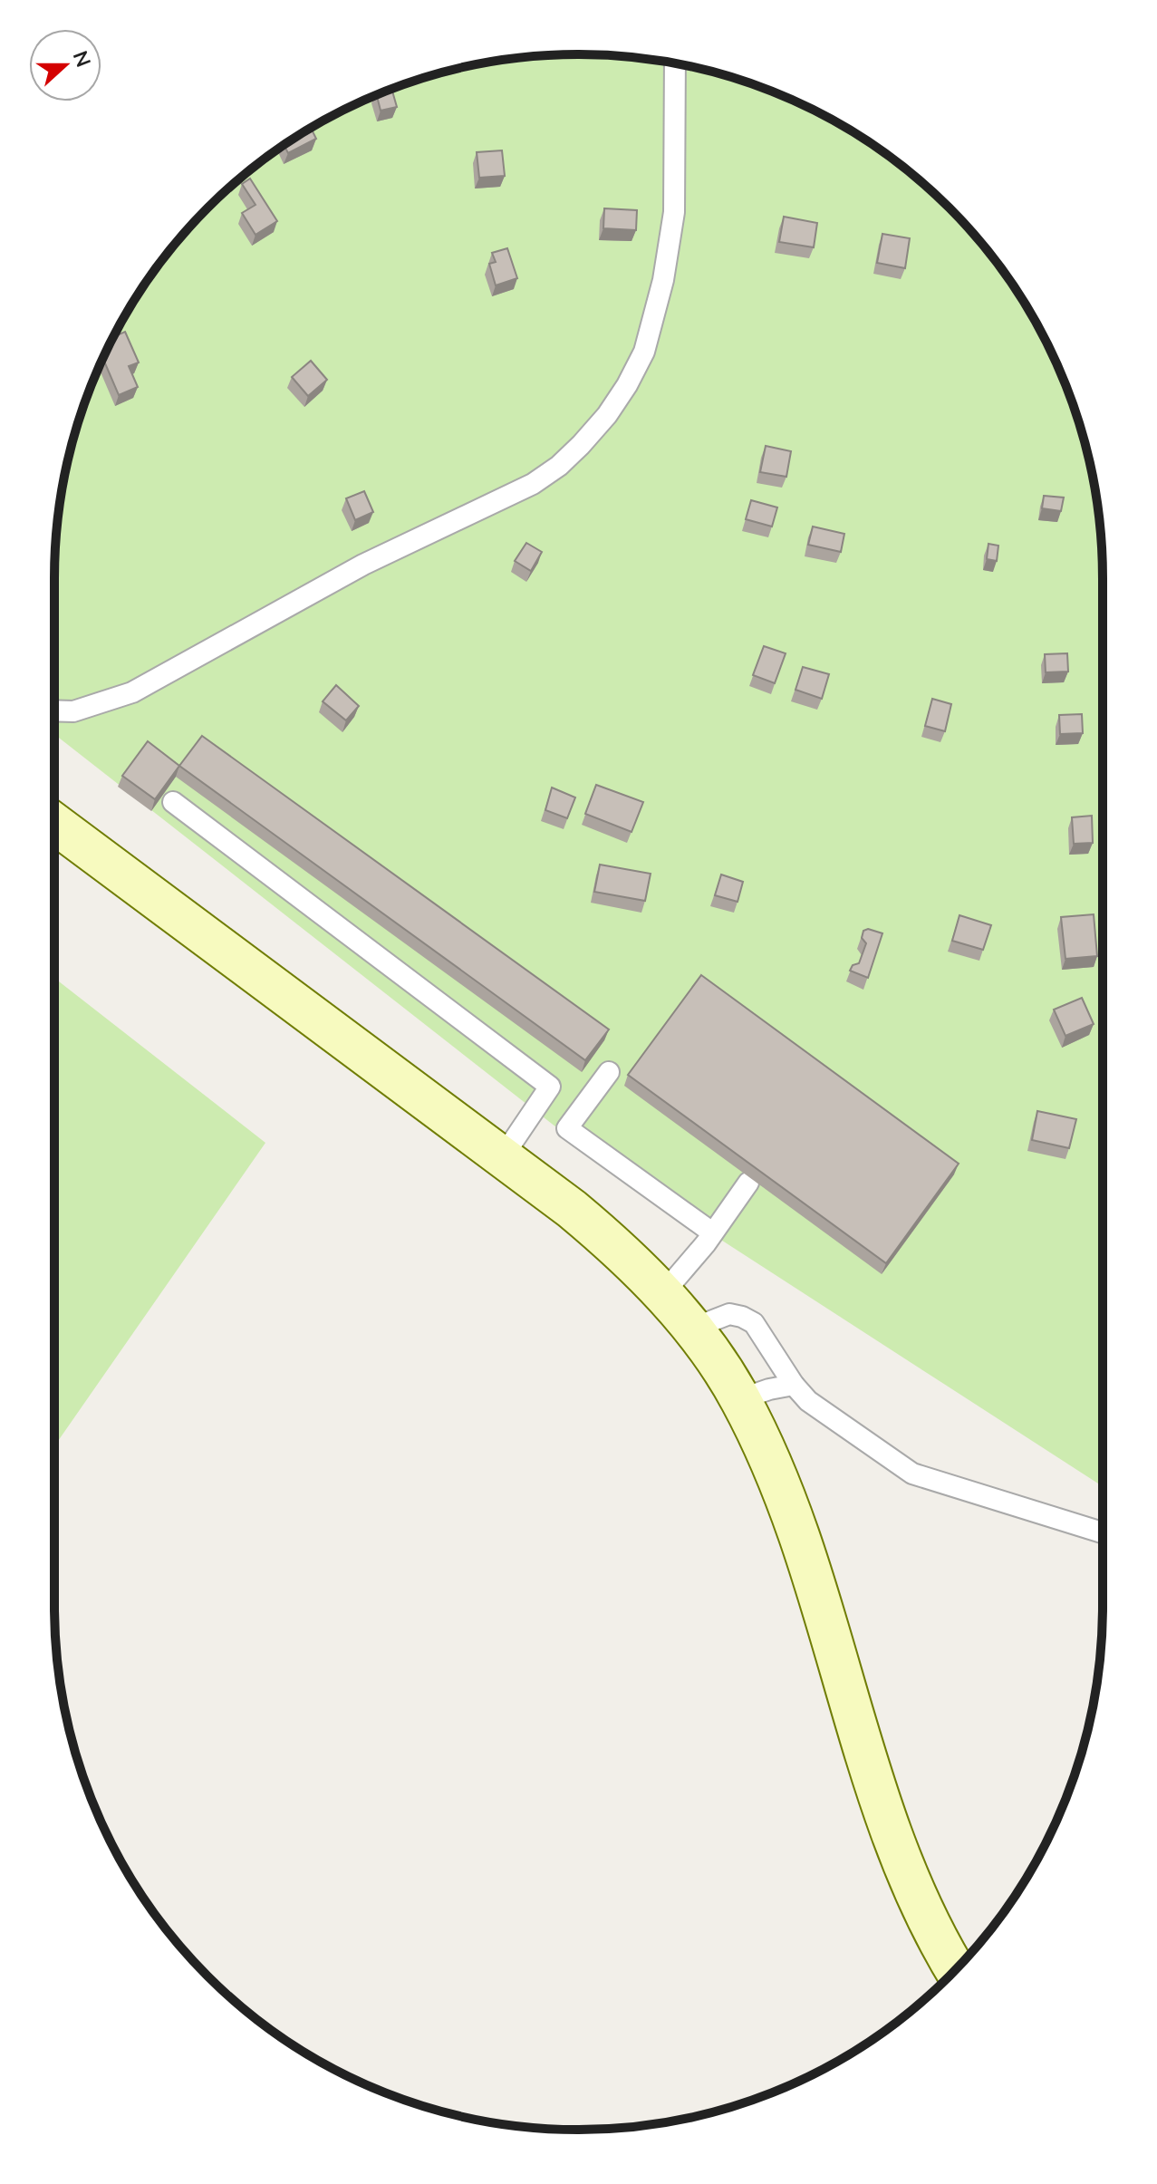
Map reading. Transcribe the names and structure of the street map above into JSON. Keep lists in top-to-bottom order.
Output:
{
  "north": "right"
}
